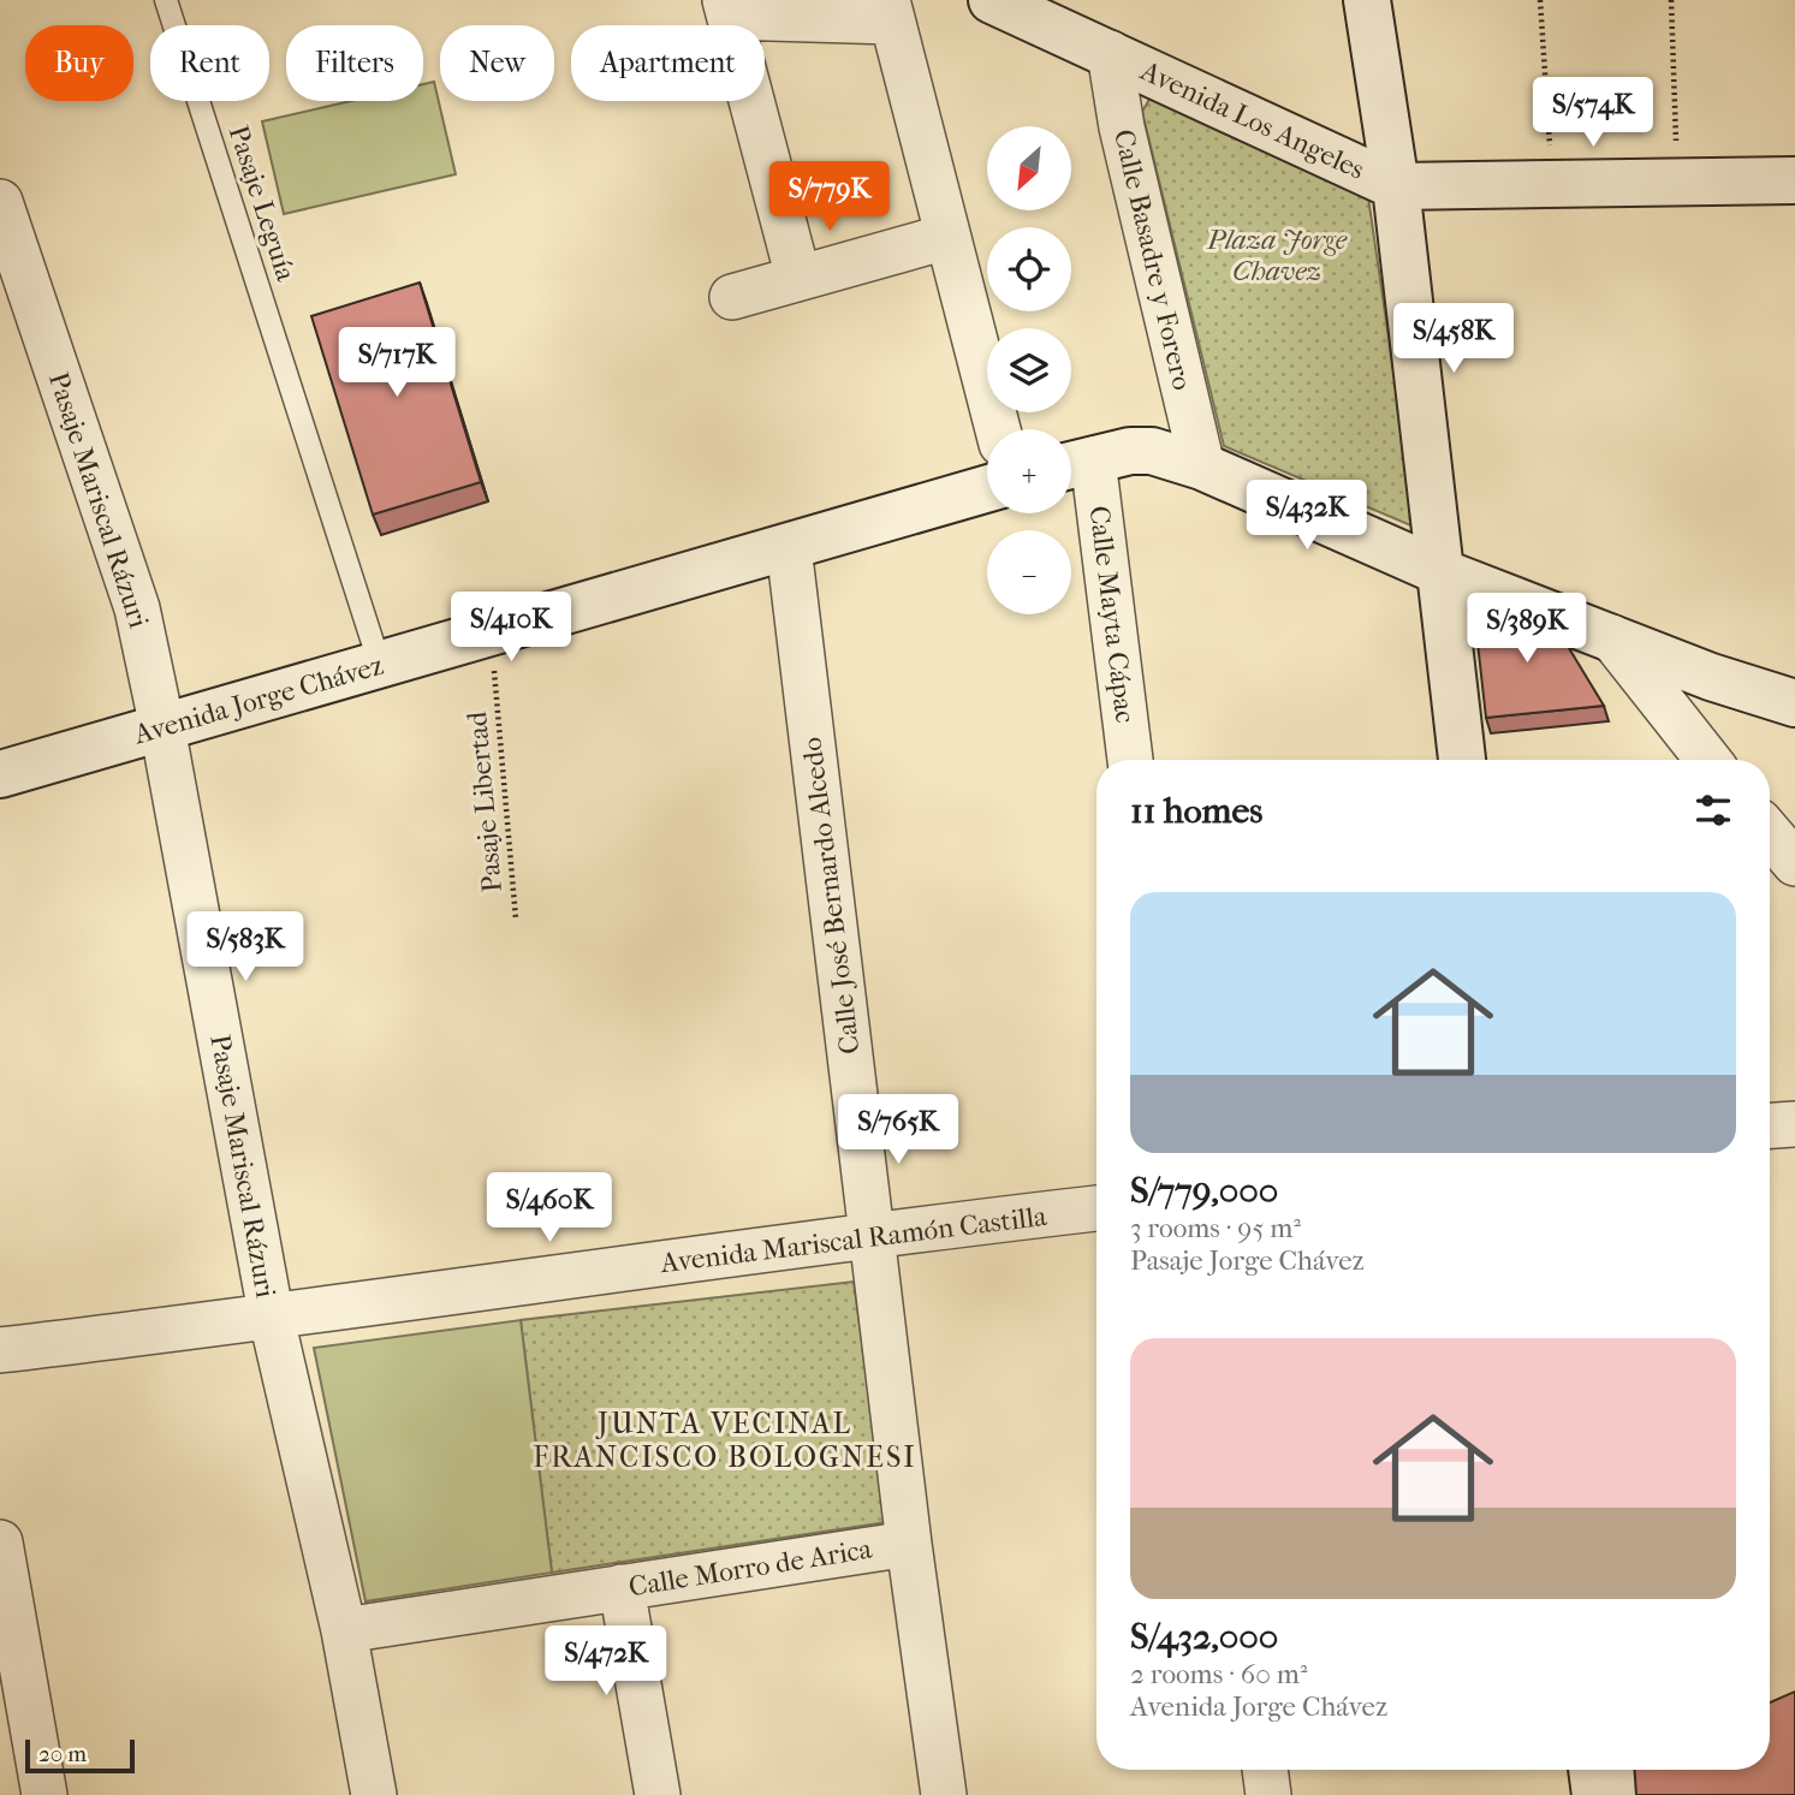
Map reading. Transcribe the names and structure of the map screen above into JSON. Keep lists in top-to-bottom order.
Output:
{
  "streets": {
    "street": [
      "Avenida Los Angeles",
      "Calle Basadre y Forero",
      "Pasaje Mariscal Rázuri",
      "Calle Mayta Cápac",
      "Avenida Jorge Chávez",
      "Calle José Bernardo Alcedo",
      "Avenida Mariscal Ramón Castilla",
      "Calle Morro de Arica"
    ],
    "lane": ["Pasaje Leguía"],
    "path": ["Pasaje Libertad"]
  },
  "crossings": [
    ["Avenida Los Angeles", "Calle Basadre y Forero"],
    ["Pasaje Leguía", "Avenida Jorge Chávez"],
    ["Pasaje Mariscal Rázuri", "Avenida Jorge Chávez"],
    ["Pasaje Mariscal Rázuri", "Avenida Mariscal Ramón Castilla"],
    ["Pasaje Mariscal Rázuri", "Calle Morro de Arica"],
    ["Avenida Jorge Chávez", "Pasaje Libertad"],
    ["Avenida Jorge Chávez", "Calle José Bernardo Alcedo"],
    ["Calle José Bernardo Alcedo", "Avenida Mariscal Ramón Castilla"],
    ["Calle José Bernardo Alcedo", "Calle Morro de Arica"]
  ],
  "districts": ["JUNTA VECINAL FRANCISCO BOLOGNESI"],
  "parks": ["Plaza Jorge Chavez"],
  "scale_bar": "20 m",
  "north": "bottom left",
  "page": {
    "chip": [
      "Buy",
      "Rent",
      "Filters",
      "New",
      "Apartment"
    ],
    "price": [
      "S/574K",
      "S/779K",
      "S/458K",
      "S/717K",
      "S/432K",
      "S/410K",
      "S/389K",
      "S/583K",
      "S/765K",
      "S/460K",
      "S/472K"
    ],
    "map_buttons": ["+", "−"],
    "heading": "11 homes",
    "list": [
      {
        "name": "S/779,000",
        "note": "3 rooms · 95 m² · Pasaje Jorge Chávez"
      },
      {
        "name": "S/432,000",
        "note": "2 rooms · 60 m² · Avenida Jorge Chávez"
      }
    ],
    "scale": "20 m"
  }
}
